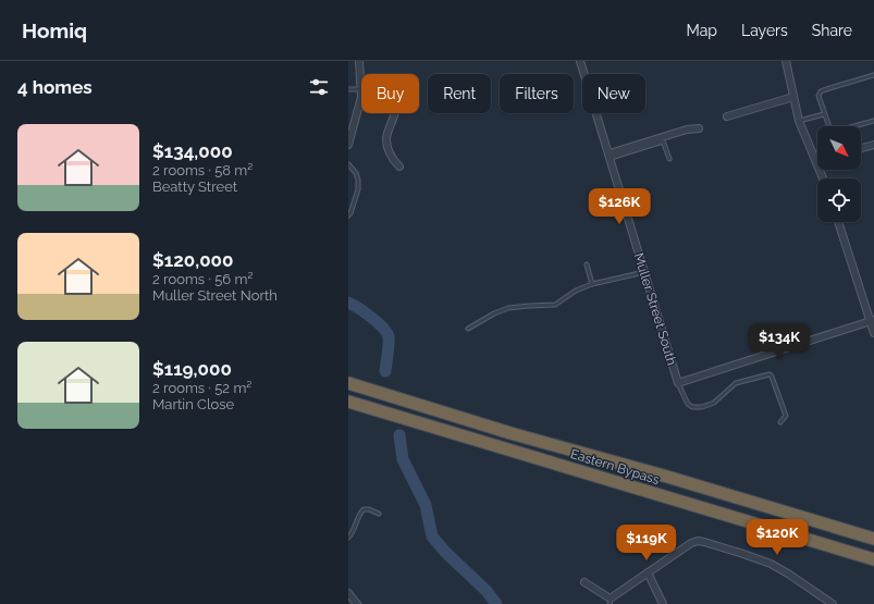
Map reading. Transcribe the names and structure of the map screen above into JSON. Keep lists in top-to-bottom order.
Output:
{
  "streets": {
    "highway": ["Eastern Bypass"],
    "street": ["Muller Street South"]
  },
  "north": "bottom right",
  "page": {
    "header": "Homiq",
    "nav": ["Map", "Layers", "Share"],
    "heading": "4 homes",
    "chip": [
      "Buy",
      "Rent",
      "Filters",
      "New"
    ],
    "list": [
      {
        "name": "$134,000",
        "note": "2 rooms · 58 m² · Beatty Street"
      },
      {
        "name": "$120,000",
        "note": "2 rooms · 56 m² · Muller Street North"
      },
      {
        "name": "$119,000",
        "note": "2 rooms · 52 m² · Martin Close"
      }
    ],
    "price": [
      "$126K",
      "$134K",
      "$120K",
      "$119K"
    ]
  }
}
